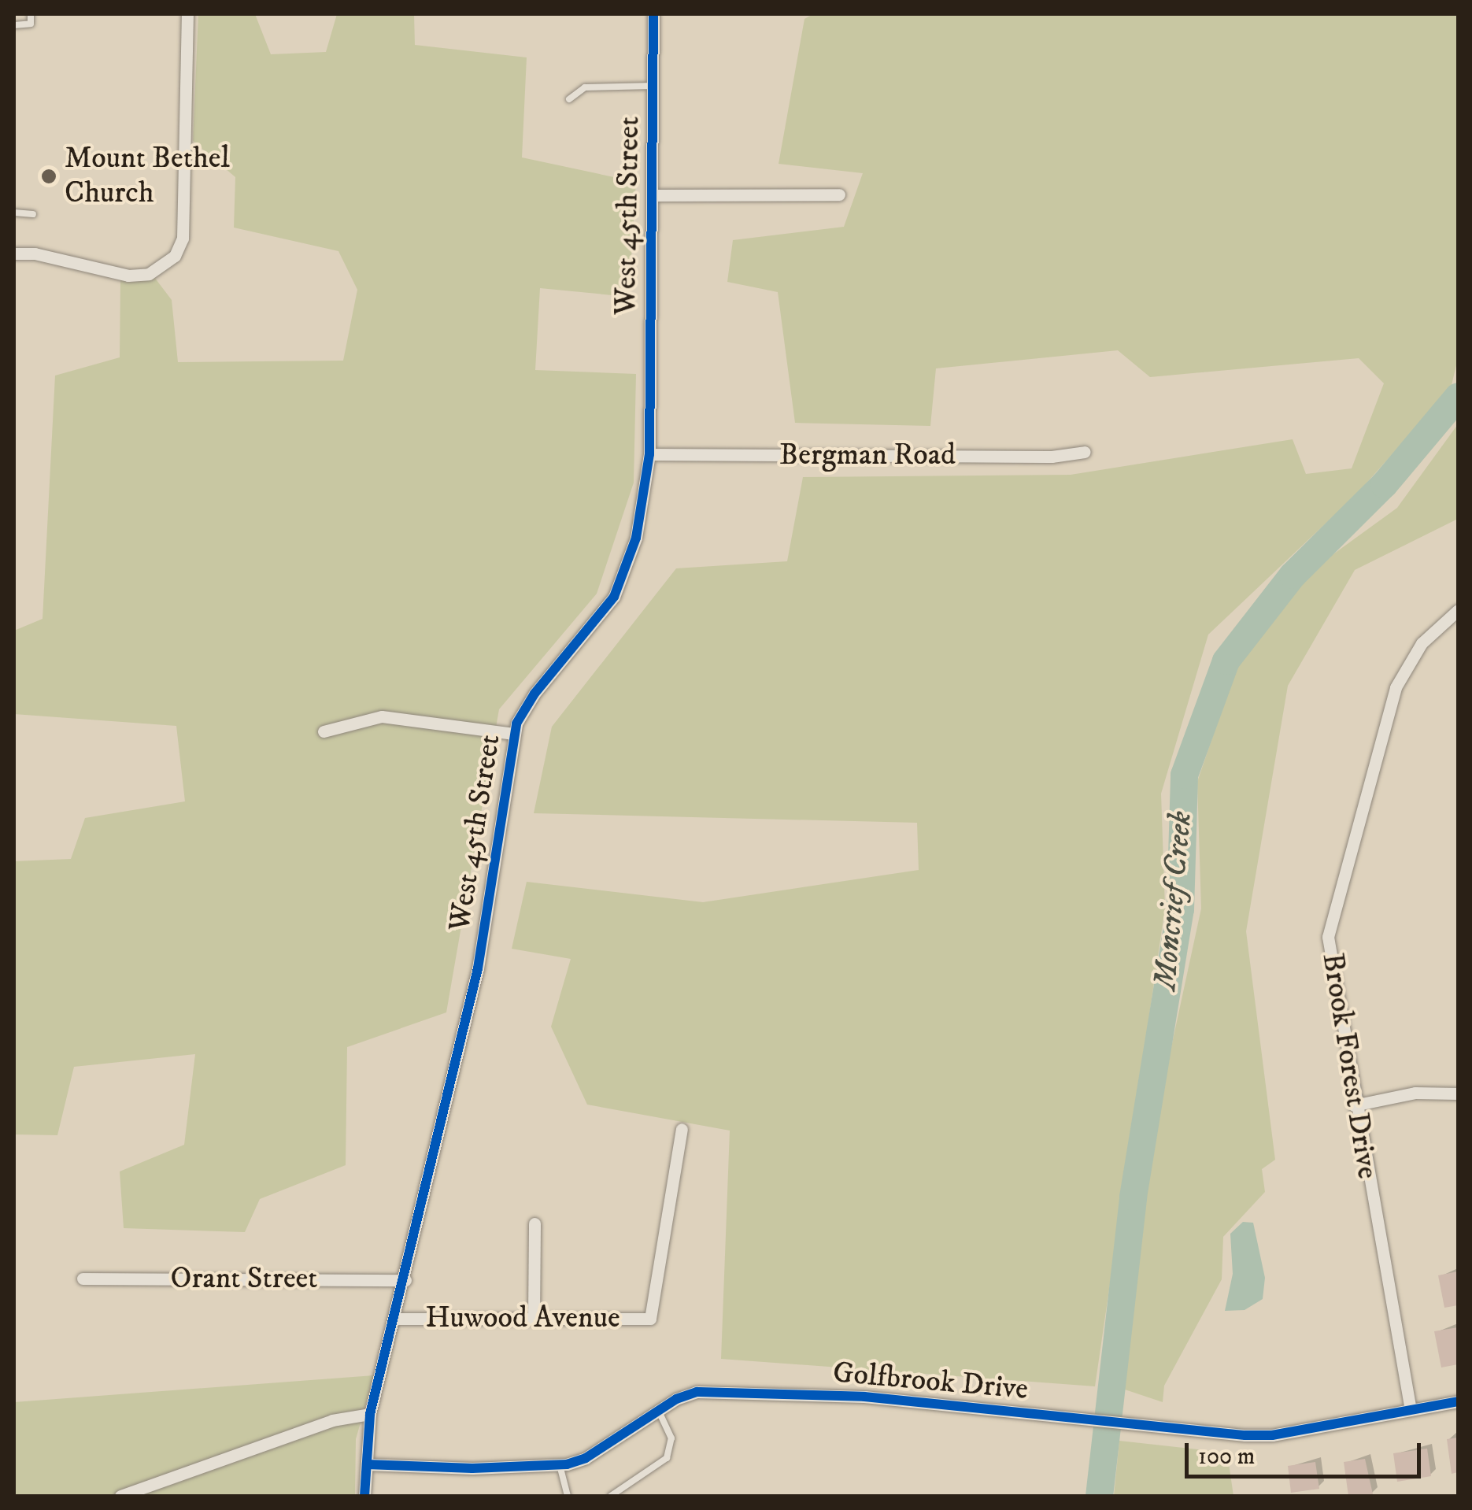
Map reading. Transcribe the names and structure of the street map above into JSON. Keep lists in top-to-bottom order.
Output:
{
  "streets": {
    "street": [
      "West 45th Street",
      "Bergman Road",
      "Brook Forest Drive",
      "Orant Street",
      "Huwood Avenue",
      "Golfbrook Drive"
    ]
  },
  "crossings": [
    ["West 45th Street", "Bergman Road"],
    ["West 45th Street", "Orant Street"],
    ["West 45th Street", "Huwood Avenue"],
    ["West 45th Street", "Golfbrook Drive"],
    ["Brook Forest Drive", "Golfbrook Drive"]
  ],
  "water": ["Moncrief Creek"],
  "places": ["Mount Bethel Church"],
  "scale_bar": "100 m"
}
